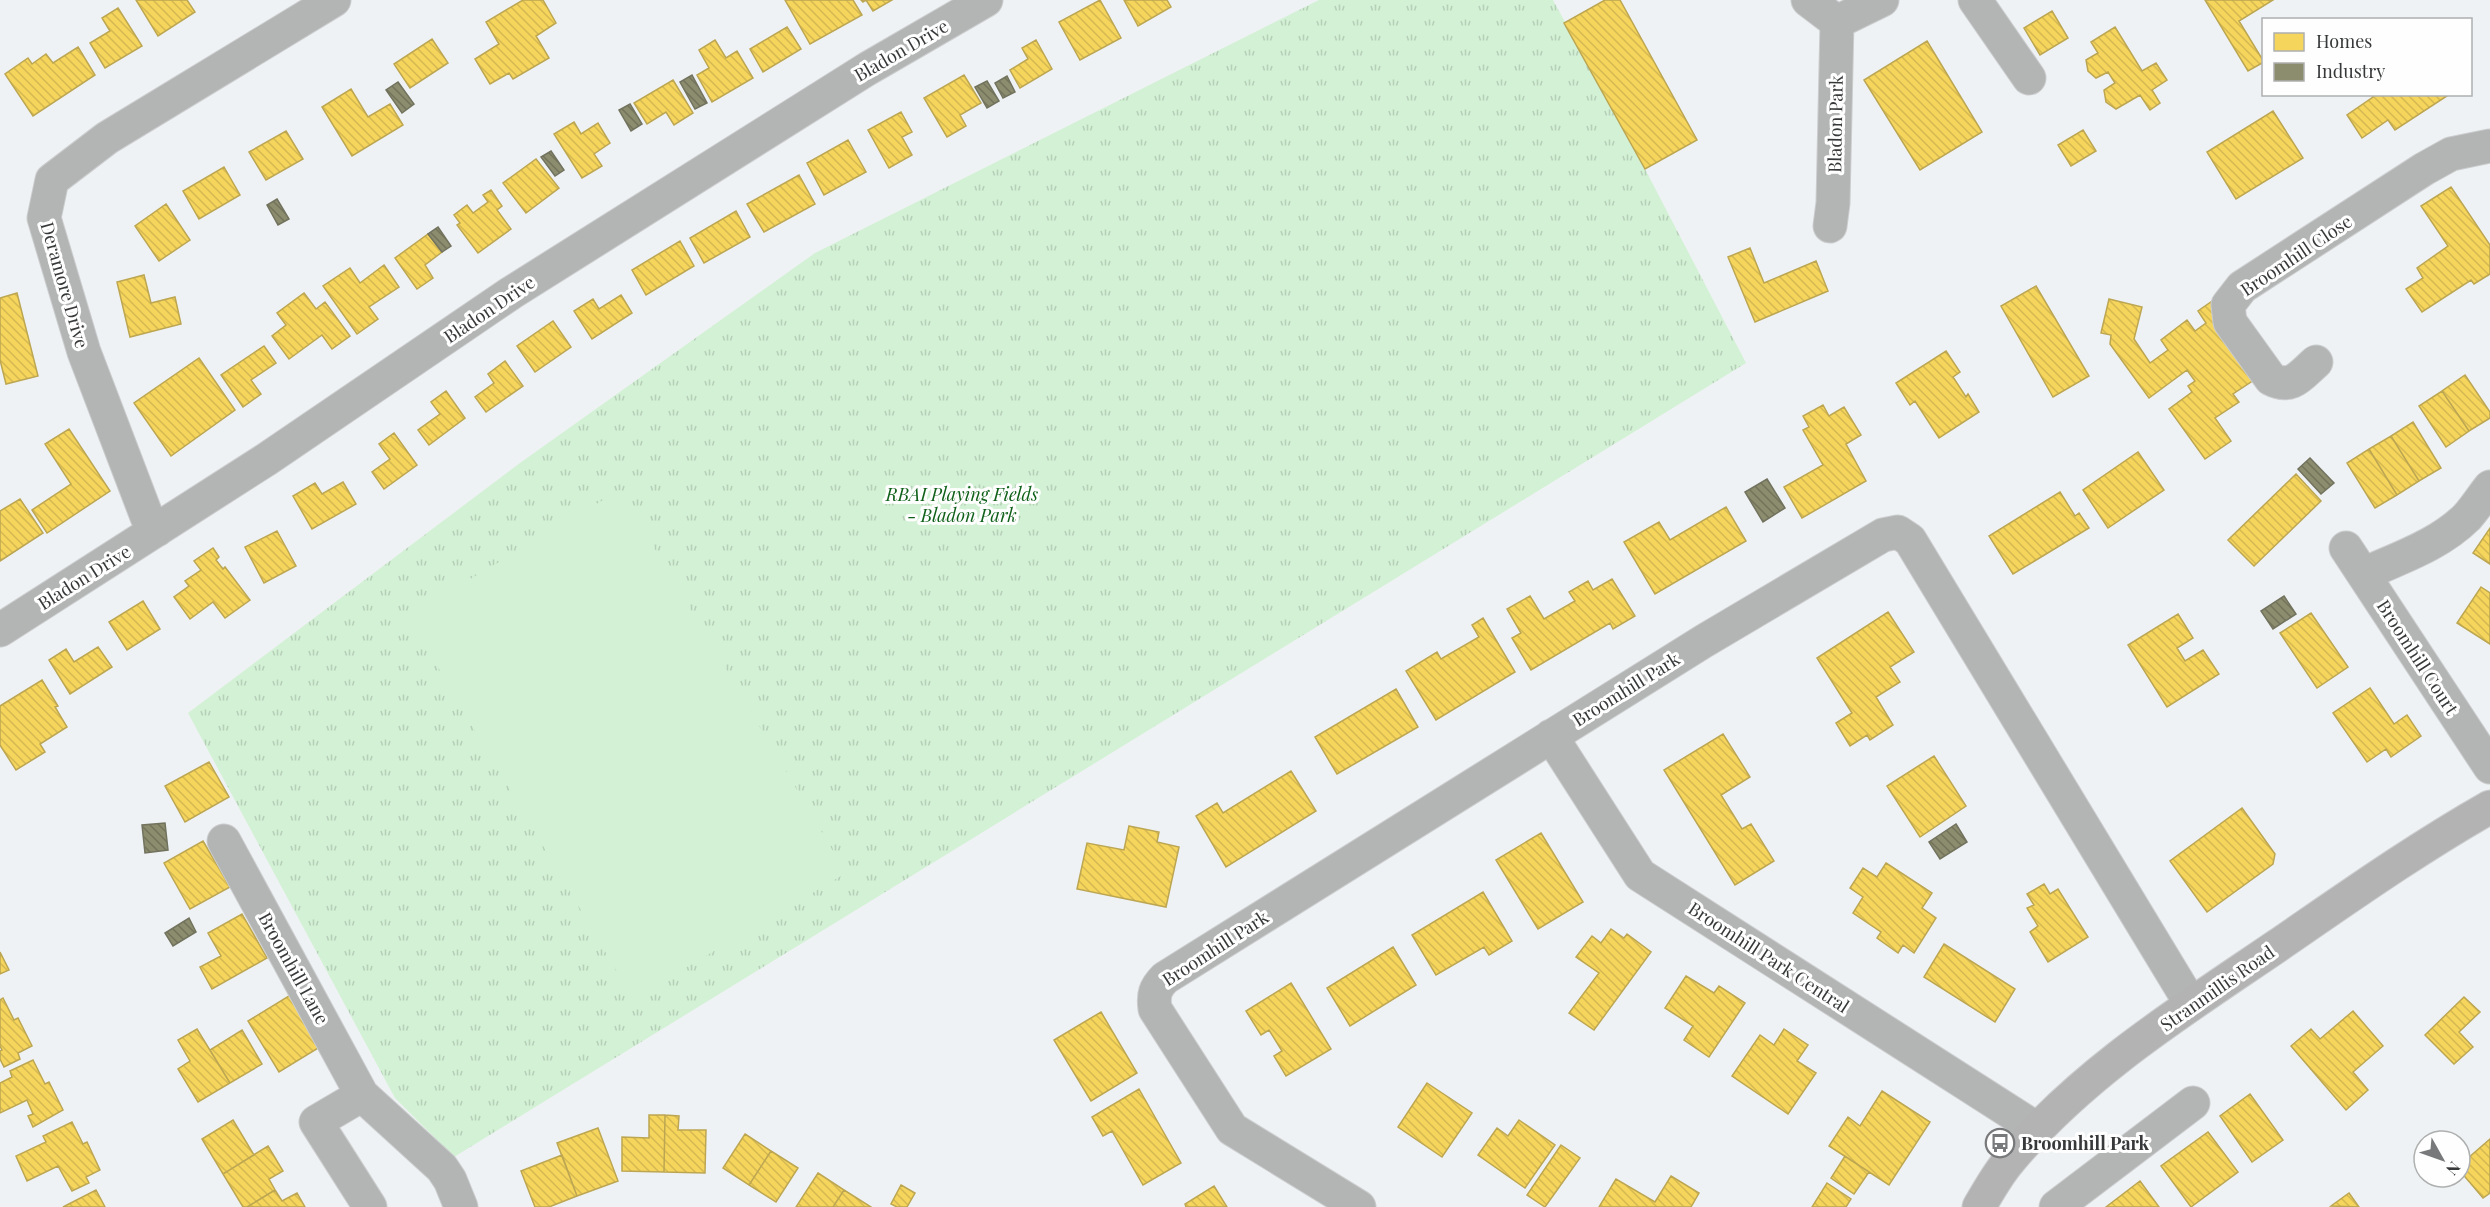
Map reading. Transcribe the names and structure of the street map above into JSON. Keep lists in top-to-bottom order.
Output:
{
  "streets": {
    "street": [
      "Bladon Drive",
      "Bladon Park",
      "Broomhill Close",
      "Deramore Drive",
      "Broomhill Court",
      "Broomhill Park",
      "Broomhill Park Central",
      "Broomhill Lane",
      "Stranmillis Road"
    ]
  },
  "crossings": [
    ["Bladon Drive", "Deramore Drive"],
    ["Broomhill Park", "Broomhill Park Central"],
    ["Broomhill Park", "Stranmillis Road"],
    ["Broomhill Park Central", "Stranmillis Road"]
  ],
  "parks": ["RBAI Playing Fields - Bladon Park"],
  "places": {
    "bus stop": ["Broomhill Park"]
  },
  "legend": ["Homes", "Industry"],
  "north": "bottom right"
}
